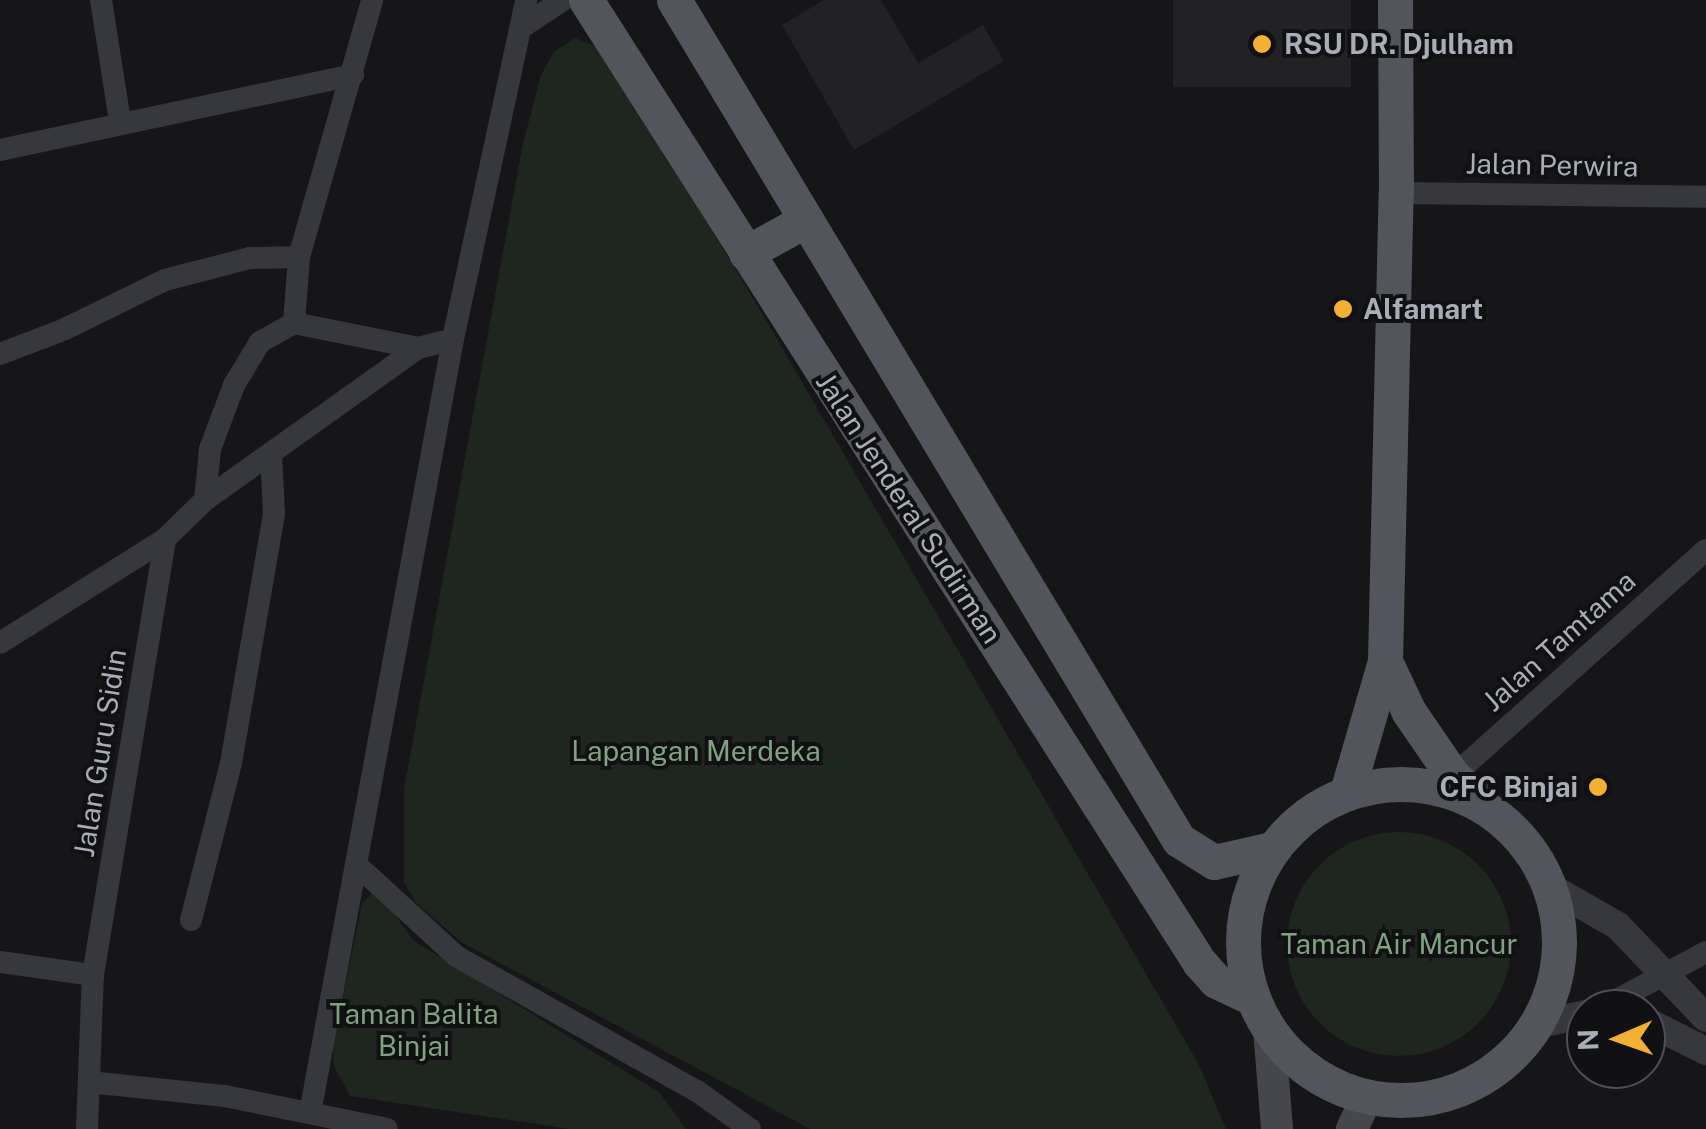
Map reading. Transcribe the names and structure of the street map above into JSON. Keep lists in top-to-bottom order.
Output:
{
  "streets": {
    "main road": ["Jalan Jenderal Sudirman"],
    "street": ["Jalan Perwira", "Jalan Tamtama", "Jalan Guru Sidin"]
  },
  "parks": ["Lapangan Merdeka", "Taman Air Mancur", "Taman Balita Binjai"],
  "places": ["RSU DR. Djulham", "Alfamart", "CFC Binjai"],
  "north": "left"
}
